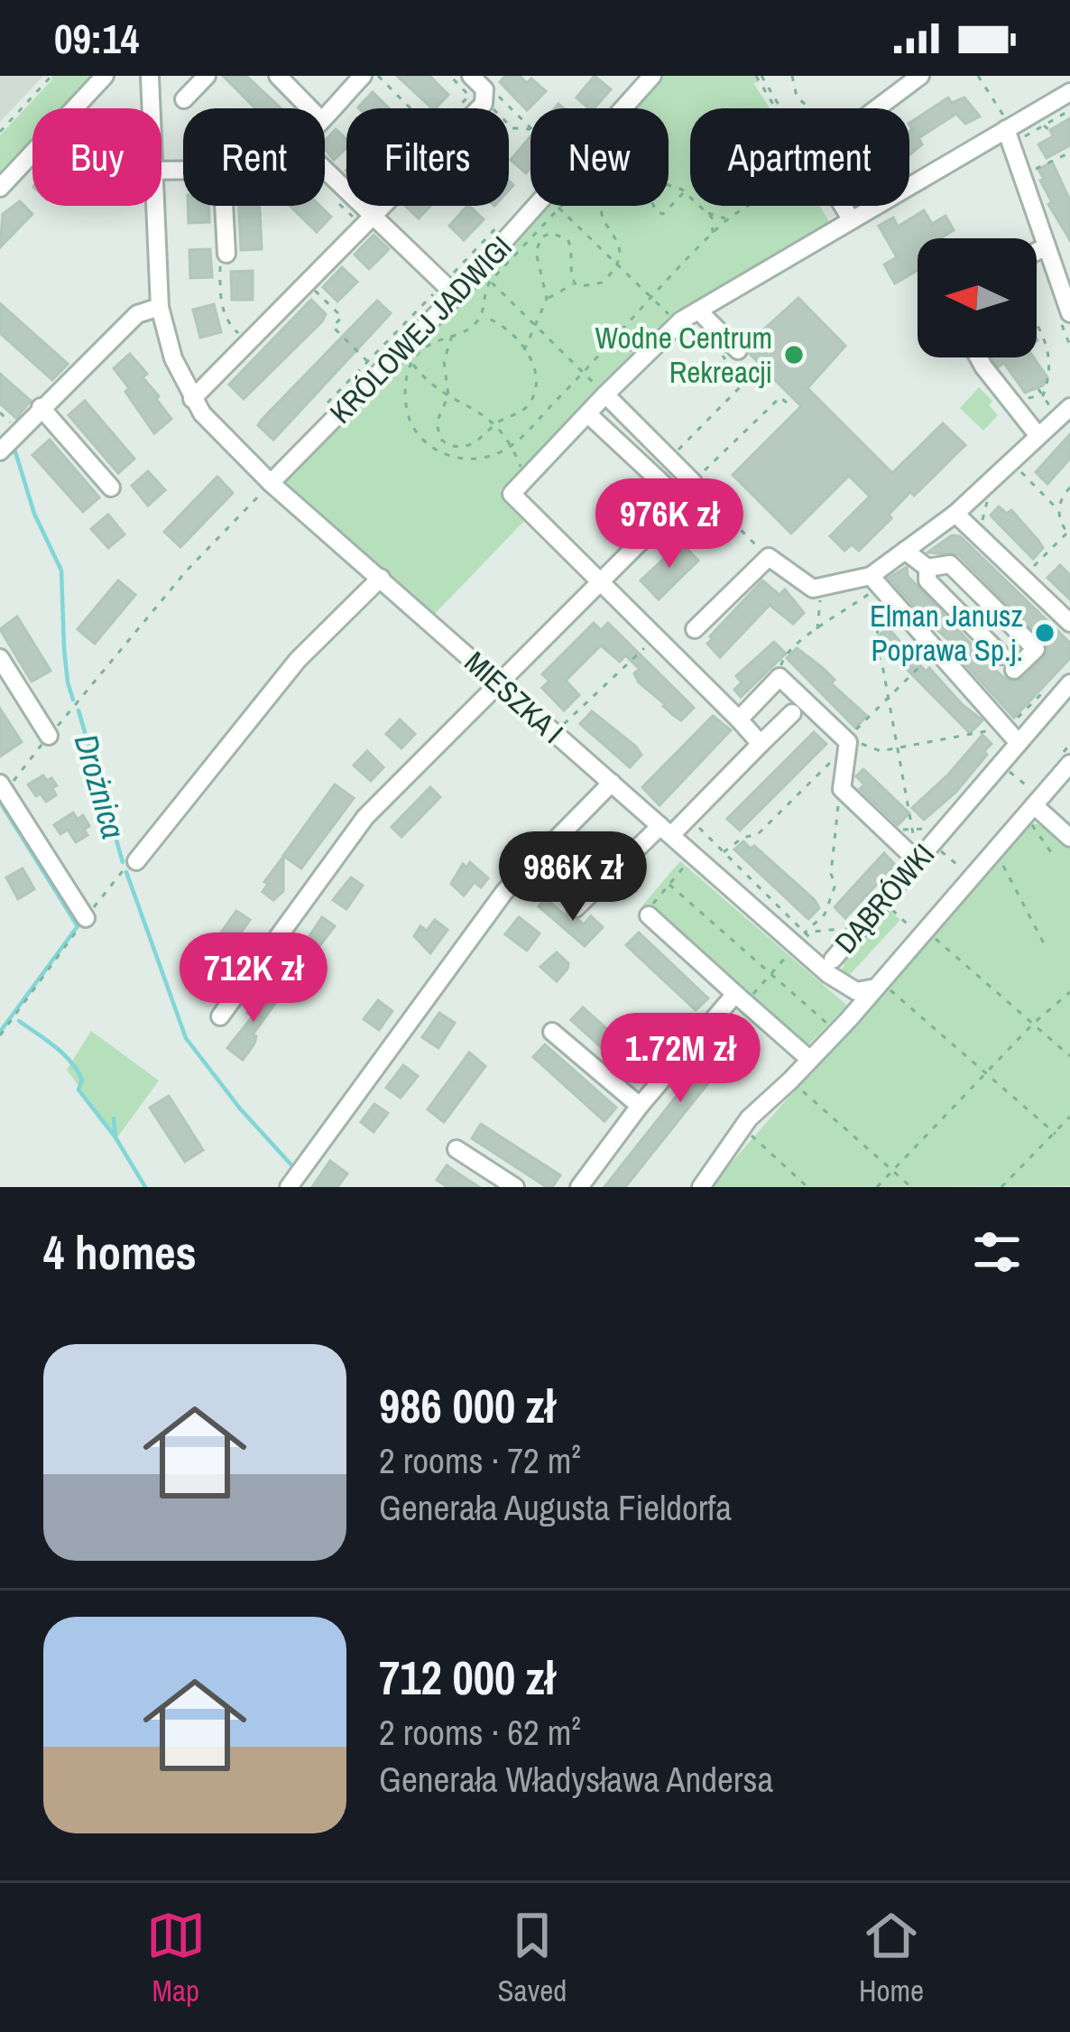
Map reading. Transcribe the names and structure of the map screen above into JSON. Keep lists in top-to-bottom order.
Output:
{
  "streets": {
    "street": ["KRÓLOWEJ JADWIGI", "MIESZKA I", "DĄBRÓWKI"]
  },
  "crossings": [
    ["KRÓLOWEJ JADWIGI", "MIESZKA I"],
    ["MIESZKA I", "DĄBRÓWKI"]
  ],
  "water": ["Drożnica"],
  "places": ["Wodne Centrum Rekreacji", "Elman Janusz Poprawa Sp.j."],
  "north": "left",
  "page": {
    "status": "09:14",
    "chip": [
      "Buy",
      "Rent",
      "Filters",
      "New",
      "Apartment"
    ],
    "price": [
      "976K zł",
      "986K zł",
      "712K zł",
      "1.72M zł"
    ],
    "heading": "4 homes",
    "list": [
      {
        "name": "986 000 zł",
        "note": "2 rooms · 72 m² · Generała Augusta Fieldorfa"
      },
      {
        "name": "712 000 zł",
        "note": "2 rooms · 62 m² · Generała Władysława Andersa"
      }
    ],
    "tabs": ["Map", "Saved", "Home"]
  }
}
